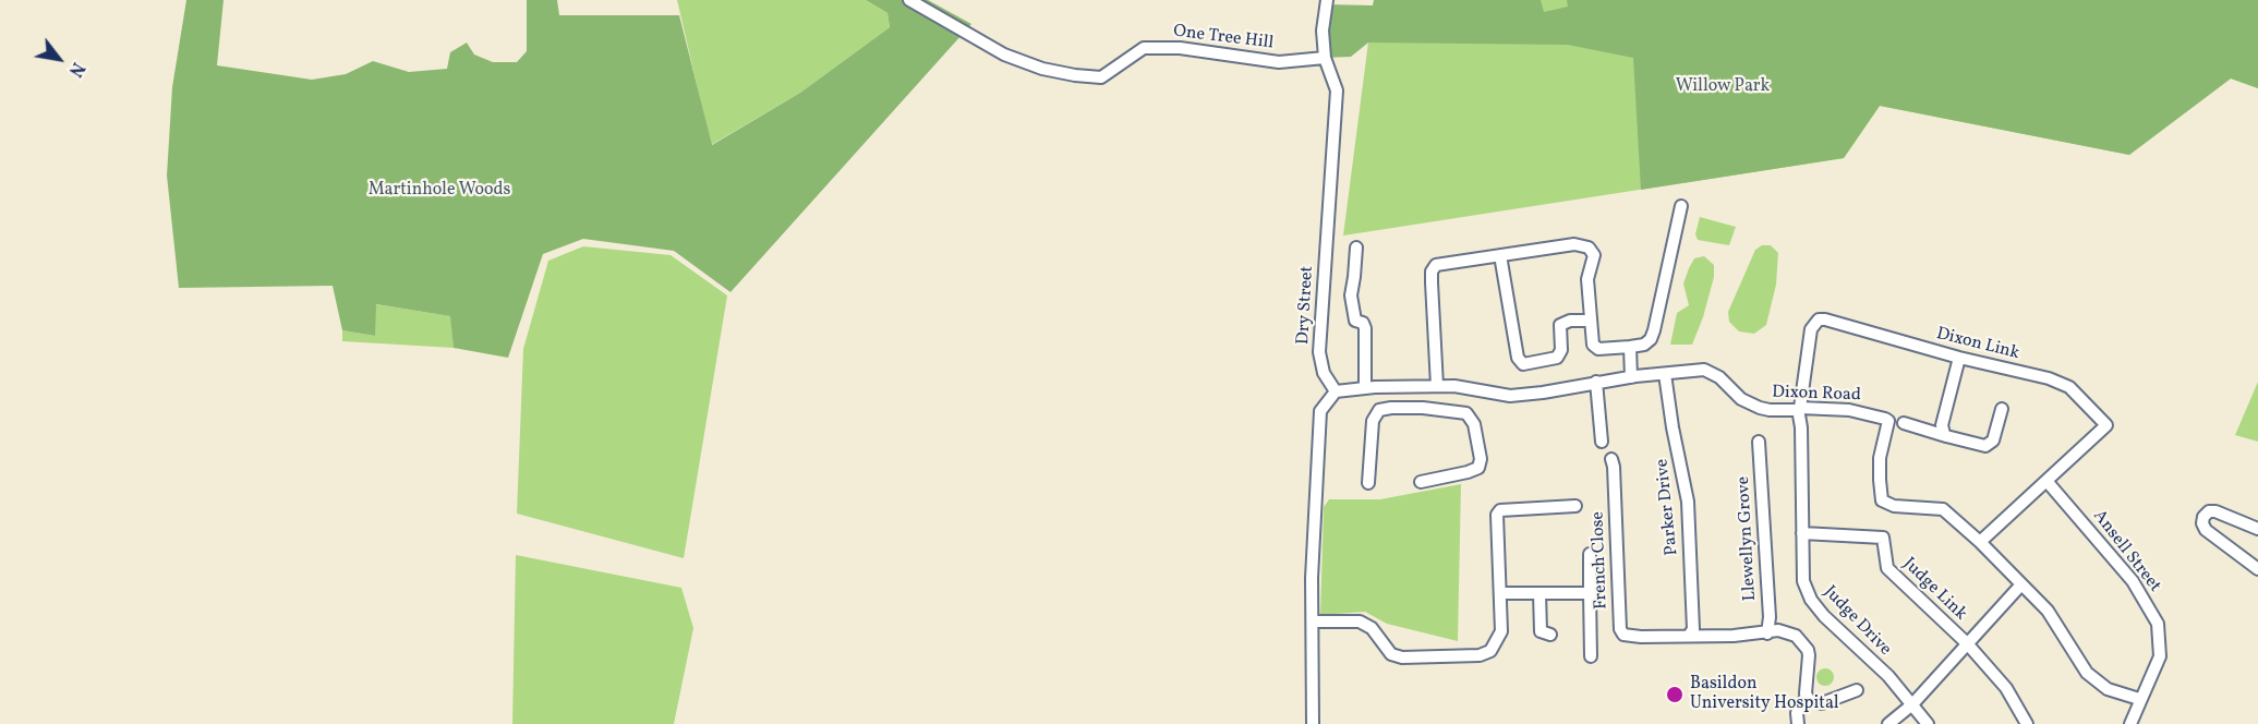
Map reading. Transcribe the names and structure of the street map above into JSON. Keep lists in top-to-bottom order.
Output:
{
  "streets": {
    "street": [
      "One Tree Hill",
      "Dry Street",
      "Dixon Link",
      "Dixon Road",
      "Parker Drive",
      "Llewellyn Grove",
      "Ansell Street",
      "French Close",
      "Judge Link",
      "Judge Drive"
    ]
  },
  "crossings": [
    ["One Tree Hill", "Dry Street"],
    ["Dry Street", "Dixon Road"],
    ["Dixon Link", "Dixon Road"],
    ["Dixon Link", "Ansell Street"],
    ["Dixon Link", "Judge Drive"],
    ["Dixon Road", "Parker Drive"],
    ["Dixon Road", "Ansell Street"],
    ["Dixon Road", "Judge Drive"],
    ["Parker Drive", "French Close"],
    ["Judge Link", "Judge Drive"]
  ],
  "parks": ["Willow Park", "Martinhole Woods"],
  "places": ["Basildon University Hospital"],
  "north": "bottom right"
}
